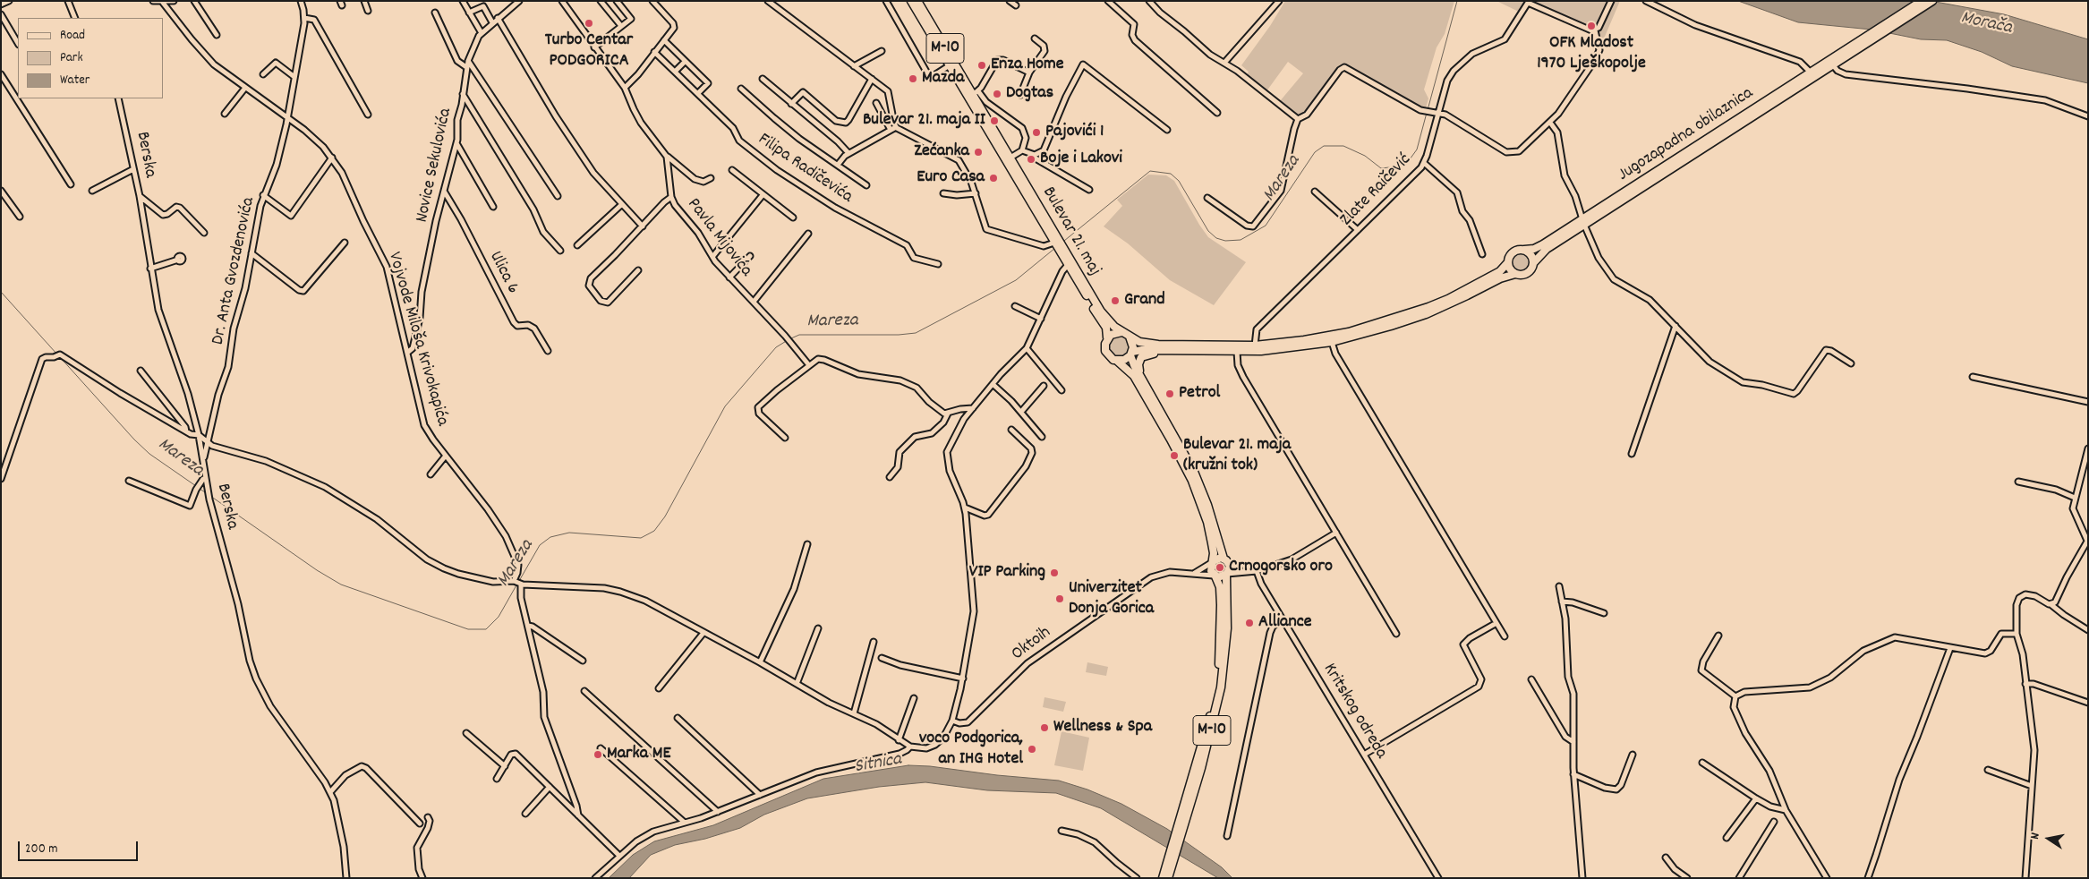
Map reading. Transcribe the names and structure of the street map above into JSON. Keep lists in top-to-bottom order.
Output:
{
  "streets": {
    "main road": ["M-10", "Jugozapadna obilaznica", "Bulevar 21. maj"],
    "street": [
      "Berska",
      "Novice Sekulovića",
      "Filipa Radičevića",
      "Zlate Raičević",
      "Pavla Mijovića",
      "Dr. Anta Gvozdenovića",
      "Ulica 6",
      "Vojvode Miloša Krivokapića",
      "Oktoih",
      "Kritskog odreda"
    ]
  },
  "crossings": [
    ["M-10", "Bulevar 21. maj"],
    ["M-10", "Oktoih"],
    ["Berska", "Dr. Anta Gvozdenovića"],
    ["Novice Sekulovića", "Ulica 6"],
    ["Novice Sekulovića", "Vojvode Miloša Krivokapića"],
    ["Dr. Anta Gvozdenovića", "Vojvode Miloša Krivokapića"]
  ],
  "water": ["Morača", "Mareza", "Sitnica"],
  "places": [
    "Turbo Centar PODGORICA",
    "OFK Mladost 1970 Lješkopolje",
    "Enza Home",
    "Mazda",
    "Dogtas",
    "Bulevar 21. maja II",
    "Pajovići 1",
    "Zećanka",
    "Boje i Lakovi",
    "Euro Casa",
    "Grand",
    "Petrol",
    "Bulevar 21. maja (kružni tok)",
    "Crnogorsko oro",
    "VIP Parking",
    "Univerzitet Donja Gorica",
    "Alliance",
    "Wellness & Spa",
    "voco Podgorica, an IHG Hotel",
    "Marka ME"
  ],
  "legend": ["Road", "Park", "Water"],
  "scale_bar": "200 m",
  "north": "left"
}
